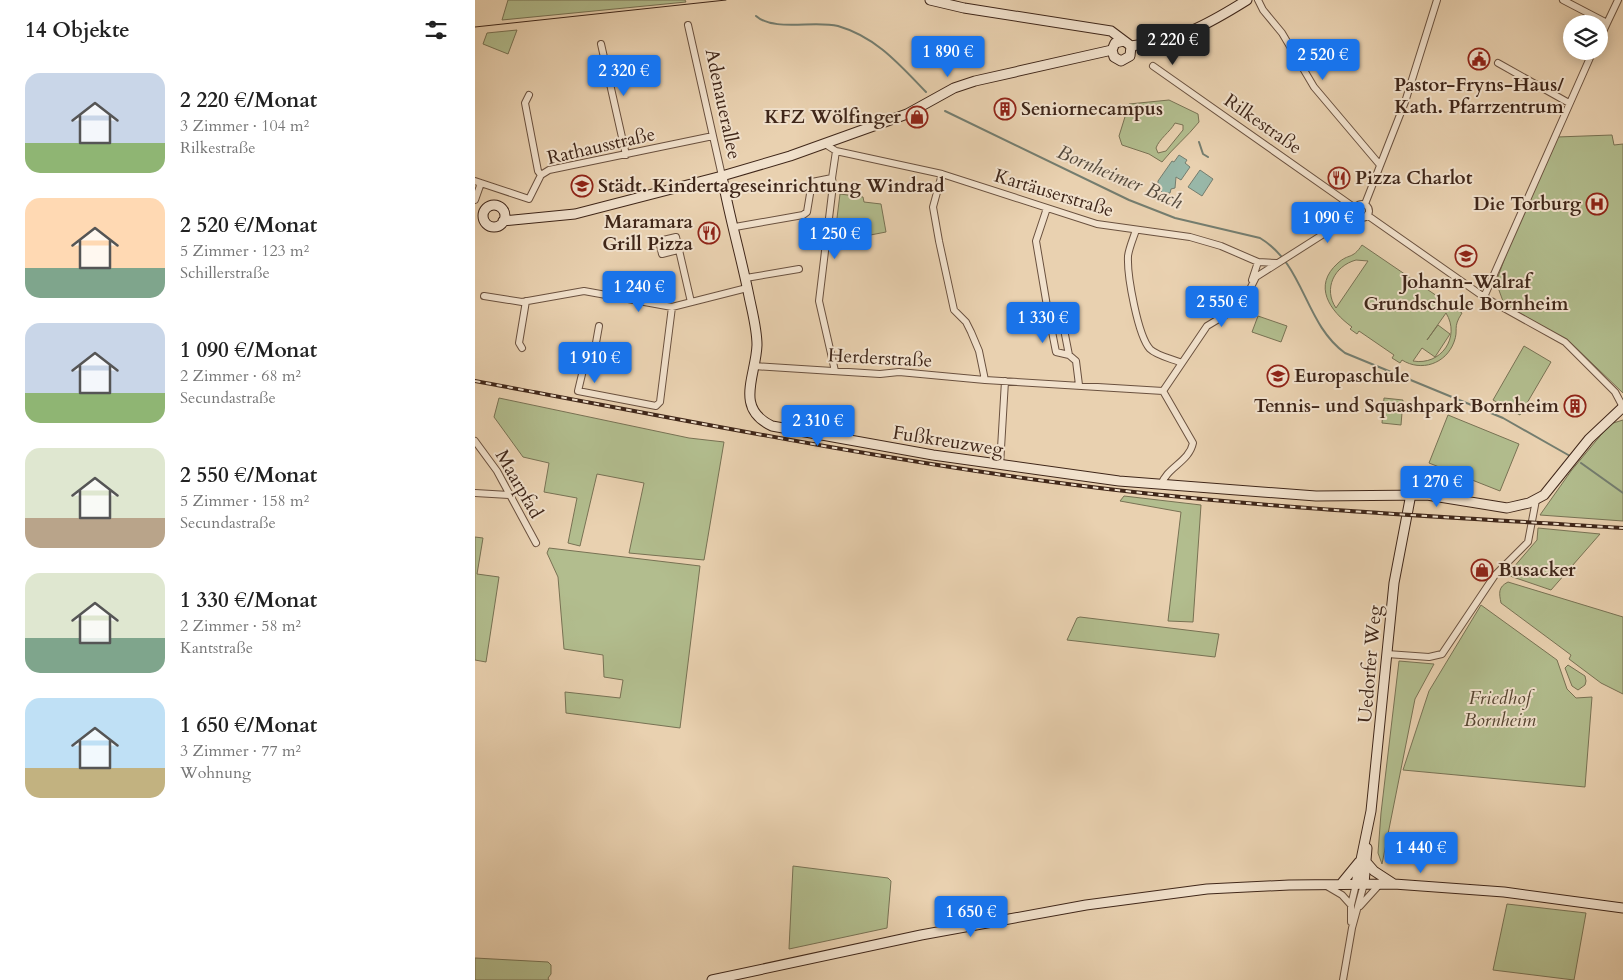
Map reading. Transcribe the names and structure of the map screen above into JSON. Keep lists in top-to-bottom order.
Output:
{
  "streets": {
    "street": [
      "Adenauerallee",
      "Rilkestraße",
      "Rathausstraße",
      "Kartäuserstraße",
      "Herderstraße",
      "Fußkreuzweg",
      "Maarpfad",
      "Uedorfer Weg"
    ]
  },
  "crossings": [
    ["Adenauerallee", "Rathausstraße"],
    ["Adenauerallee", "Herderstraße"],
    ["Adenauerallee", "Fußkreuzweg"],
    ["Herderstraße", "Fußkreuzweg"],
    ["Fußkreuzweg", "Uedorfer Weg"]
  ],
  "water": ["Bornheimer Bach"],
  "parks": ["Friedhof Bornheim"],
  "places": {
    "public building": ["Pastor-Fryns-Haus/ Kath. Pfarrzentrum"],
    "building": ["Seniornecampus", "Tennis- und Squashpark Bornheim"],
    "shop": ["KFZ Wölfinger", "Busacker"],
    "restaurant": ["Pizza Charlot", "Maramara Grill Pizza"],
    "school or university": ["Städt. Kindertageseinrichtung Windrad", "Johann-Walraf Grundschule Bornheim", "Europaschule"],
    "hospital": ["Die Torburg"]
  },
  "page": {
    "heading": "14 Objekte",
    "price": [
      "2 220 €",
      "1 890 €",
      "2 520 €",
      "2 320 €",
      "1 090 €",
      "1 250 €",
      "1 240 €",
      "2 550 €",
      "1 330 €",
      "1 910 €",
      "2 310 €",
      "1 270 €",
      "1 440 €",
      "1 650 €"
    ],
    "list": [
      {
        "name": "2 220 €/Monat",
        "note": "3 Zimmer · 104 m² · Rilkestraße"
      },
      {
        "name": "2 520 €/Monat",
        "note": "5 Zimmer · 123 m² · Schillerstraße"
      },
      {
        "name": "1 090 €/Monat",
        "note": "2 Zimmer · 68 m² · Secundastraße"
      },
      {
        "name": "2 550 €/Monat",
        "note": "5 Zimmer · 158 m² · Secundastraße"
      },
      {
        "name": "1 330 €/Monat",
        "note": "2 Zimmer · 58 m² · Kantstraße"
      },
      {
        "name": "1 650 €/Monat",
        "note": "3 Zimmer · 77 m² · Wohnung"
      }
    ]
  }
}
